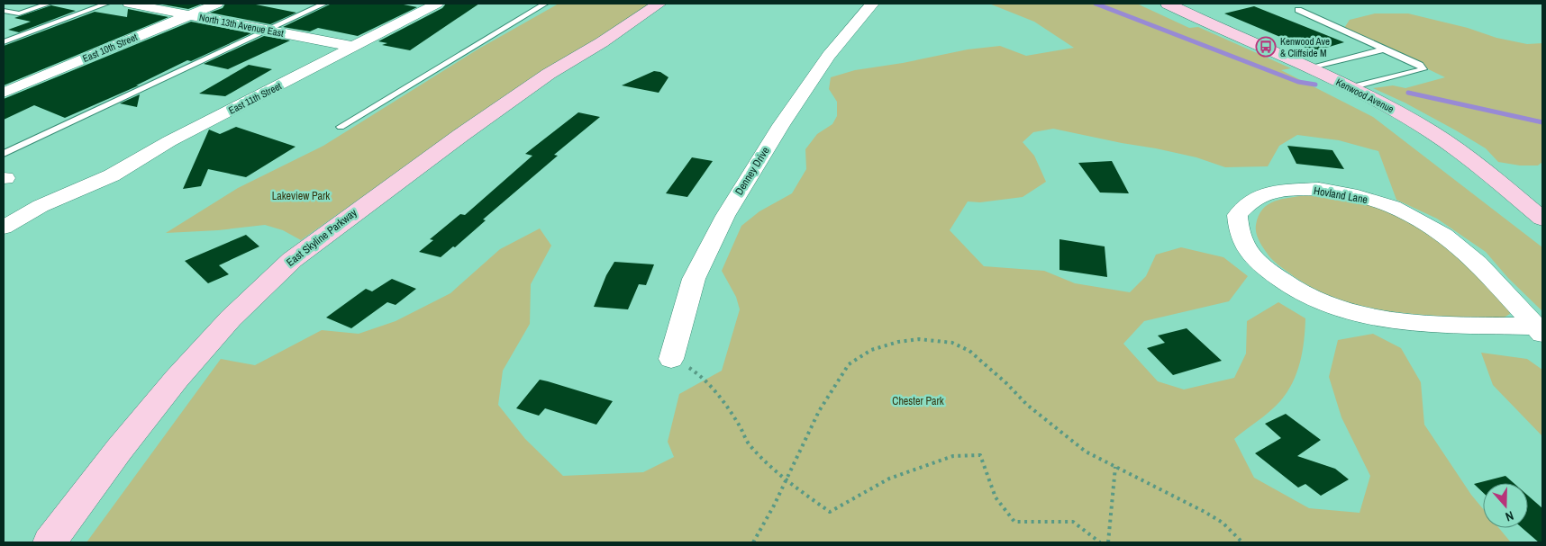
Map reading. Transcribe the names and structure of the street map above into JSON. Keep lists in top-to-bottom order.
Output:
{
  "streets": {
    "street": [
      "North 13th Avenue East",
      "East 10th Street",
      "Kenwood Avenue",
      "East 11th Street",
      "Denney Drive",
      "Hovland Lane",
      "East Skyline Parkway"
    ]
  },
  "crossings": [
    ["North 13th Avenue East", "East 10th Street"],
    ["North 13th Avenue East", "East 11th Street"]
  ],
  "parks": ["Lakeview Park", "Chester Park"],
  "places": {
    "bus stop": ["Kenwood Ave & Cliffside M"]
  },
  "north": "bottom"
}
